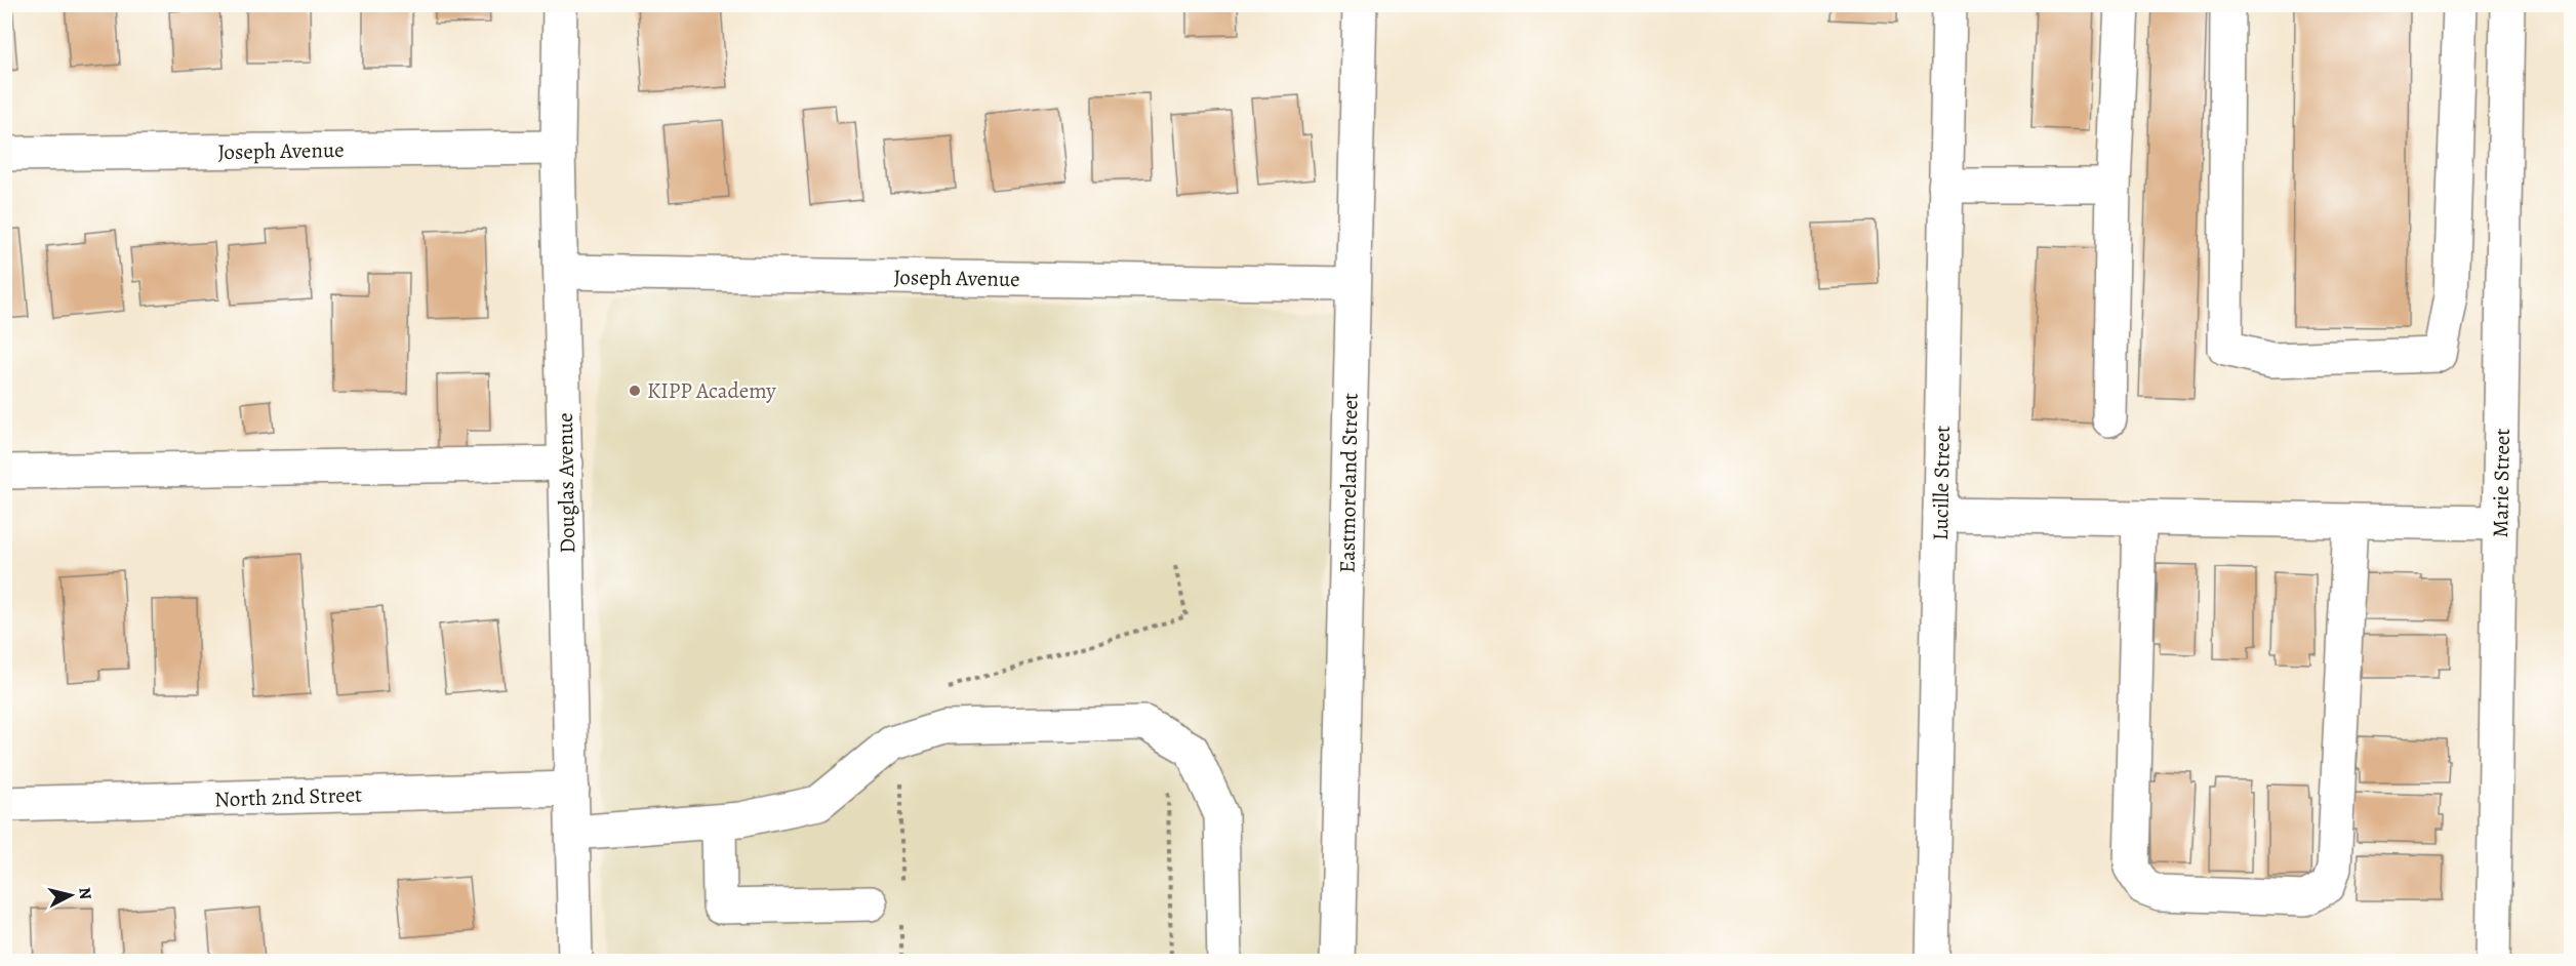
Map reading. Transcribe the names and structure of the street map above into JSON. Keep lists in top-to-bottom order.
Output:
{
  "streets": {
    "street": [
      "Joseph Avenue",
      "Douglas Avenue",
      "Eastmoreland Street",
      "Lucille Street",
      "Marie Street",
      "North 2nd Street"
    ]
  },
  "crossings": [
    ["Joseph Avenue", "Douglas Avenue"],
    ["Joseph Avenue", "Eastmoreland Street"],
    ["Douglas Avenue", "North 2nd Street"]
  ],
  "places": ["KIPP Academy"],
  "north": "right"
}
